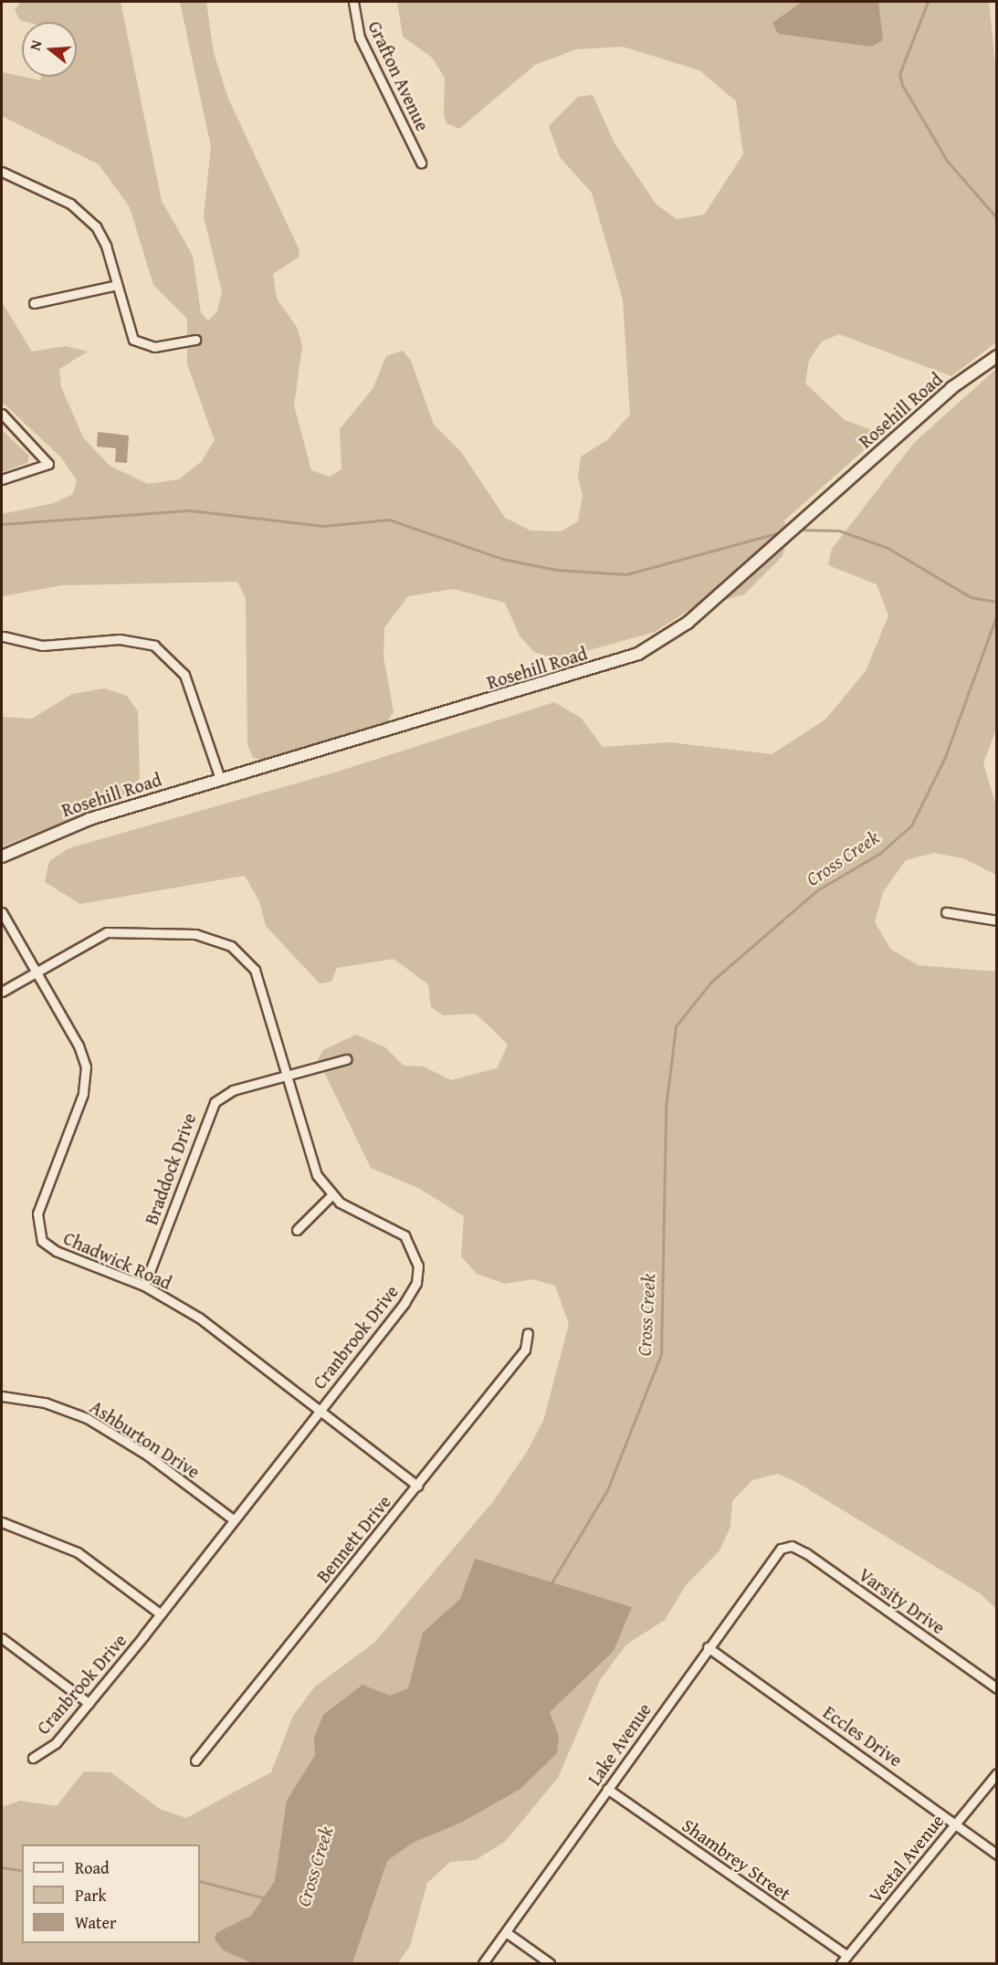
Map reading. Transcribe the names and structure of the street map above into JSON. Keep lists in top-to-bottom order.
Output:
{
  "streets": {
    "main road": ["Rosehill Road"],
    "street": [
      "Grafton Avenue",
      "Braddock Drive",
      "Chadwick Road",
      "Cranbrook Drive",
      "Ashburton Drive",
      "Bennett Drive",
      "Varsity Drive",
      "Eccles Drive",
      "Lake Avenue",
      "Vestal Avenue",
      "Shambrey Street"
    ]
  },
  "crossings": [
    ["Braddock Drive", "Chadwick Road"],
    ["Chadwick Road", "Cranbrook Drive"],
    ["Chadwick Road", "Bennett Drive"],
    ["Cranbrook Drive", "Ashburton Drive"],
    ["Varsity Drive", "Lake Avenue"],
    ["Eccles Drive", "Lake Avenue"],
    ["Eccles Drive", "Vestal Avenue"],
    ["Lake Avenue", "Shambrey Street"],
    ["Vestal Avenue", "Shambrey Street"]
  ],
  "water": ["Cross Creek"],
  "legend": ["Road", "Park", "Water"],
  "north": "left"
}
